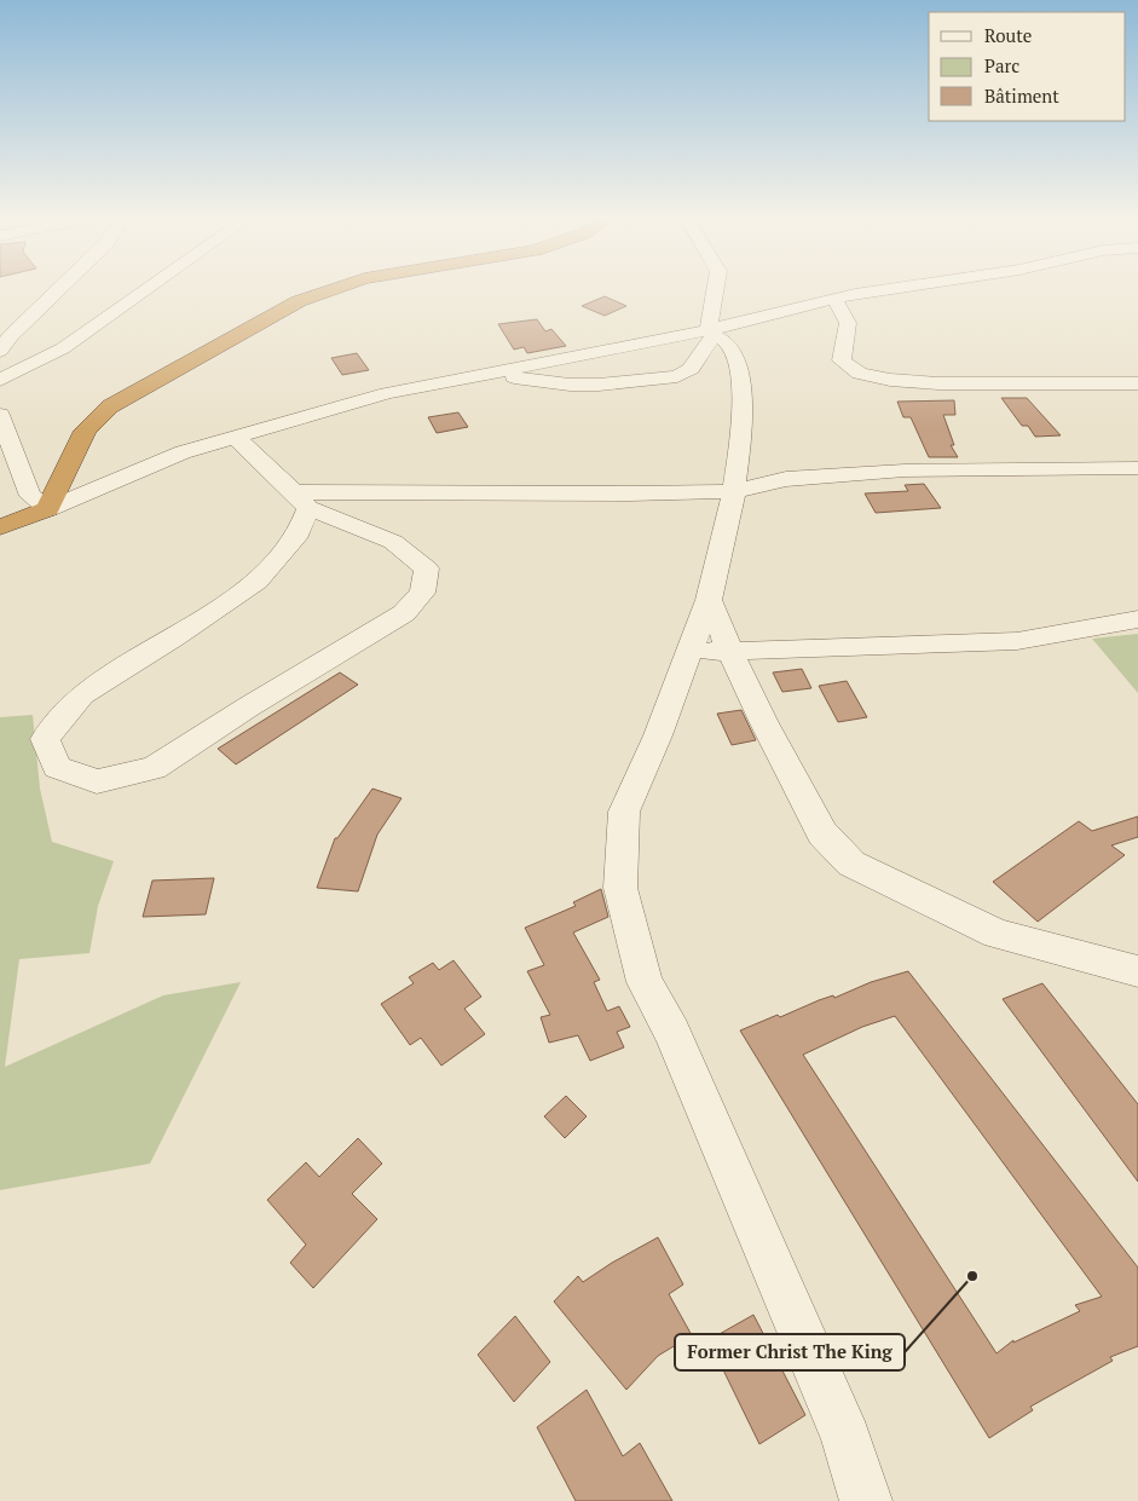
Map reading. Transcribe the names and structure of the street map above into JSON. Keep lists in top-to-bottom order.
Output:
{
  "places": ["Former Christ The King"],
  "legend": ["Route", "Parc", "Bâtiment"]
}
